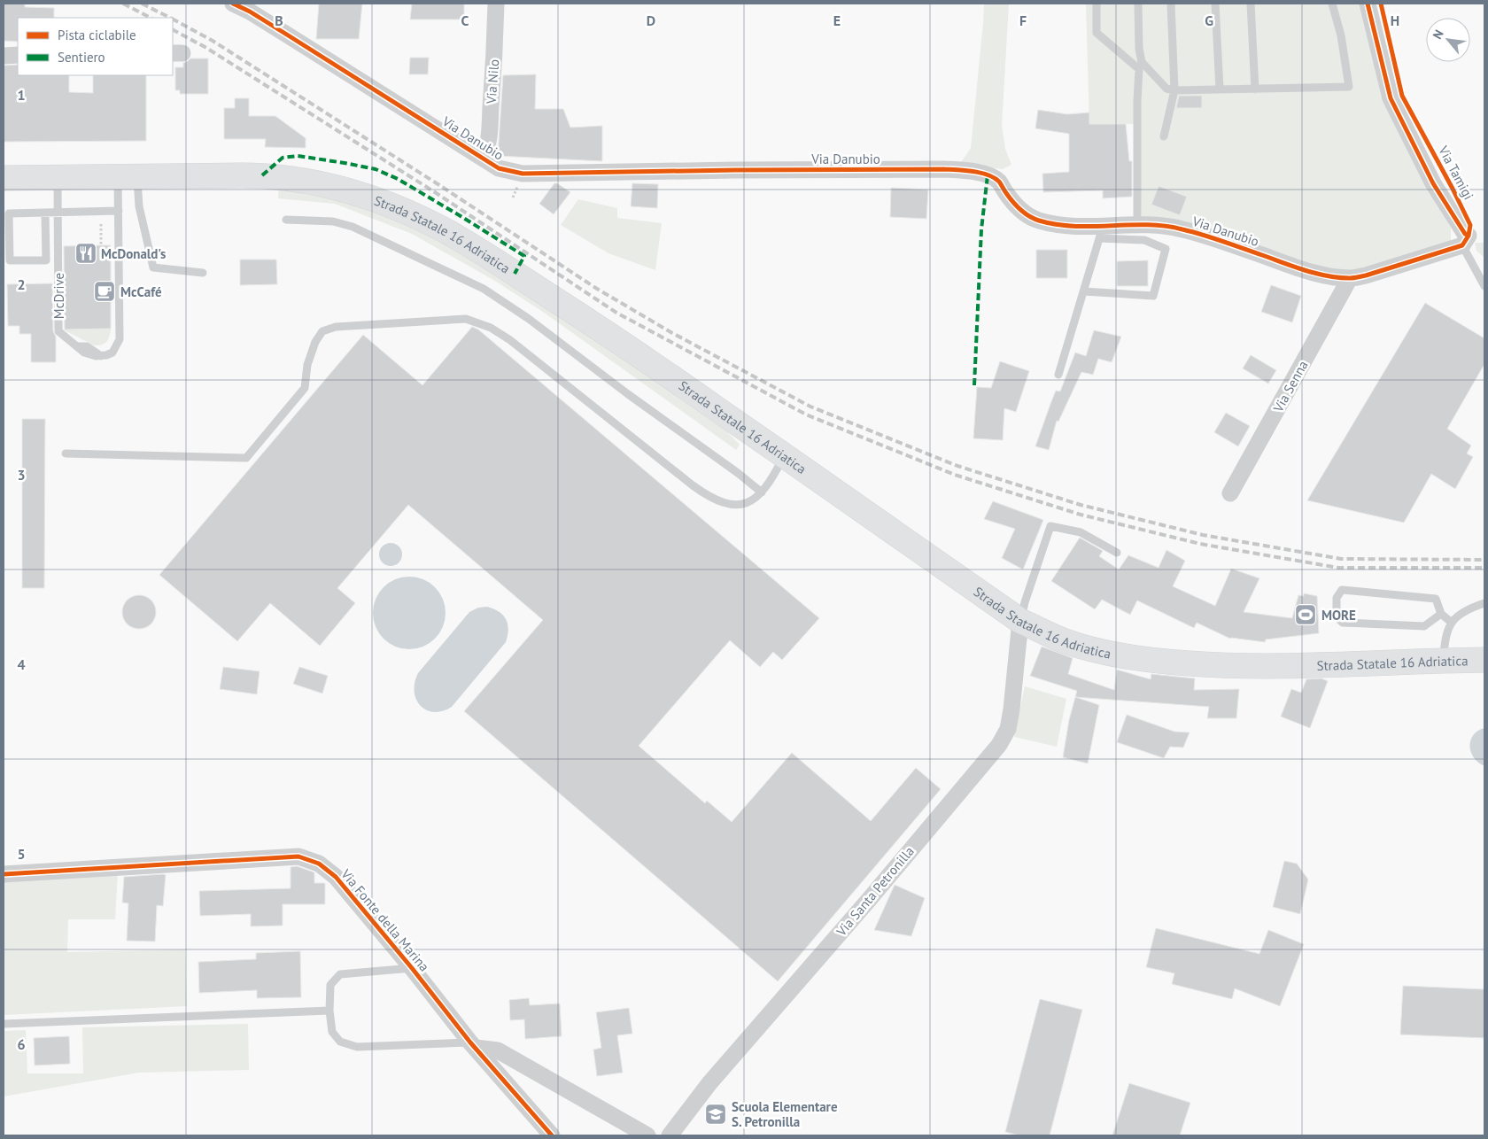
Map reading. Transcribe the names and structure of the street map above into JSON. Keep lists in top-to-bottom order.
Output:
{
  "streets": {
    "main road": ["Strada Statale 16 Adriatica"],
    "street": [
      "Via Nilo",
      "Via Danubio",
      "Via Tamigi",
      "Via Senna",
      "Via Santa Petronilla",
      "Via Fonte della Marina"
    ],
    "lane": ["McDrive"]
  },
  "crossings": [
    ["Via Nilo", "Via Danubio"],
    ["Via Danubio", "Via Tamigi"],
    ["Via Danubio", "Via Senna"],
    ["Strada Statale 16 Adriatica", "McDrive"],
    ["Strada Statale 16 Adriatica", "Via Santa Petronilla"]
  ],
  "places": {
    "restaurant": ["McDonald's"],
    "cafe": ["McCafé"],
    "sports": ["MORE"],
    "school or university": ["Scuola Elementare S. Petronilla"]
  },
  "legend": ["Pista ciclabile", "Sentiero"],
  "north": "top left",
  "grid": {
    "columns": [
      "B",
      "C",
      "D",
      "E",
      "F",
      "G",
      "H"
    ],
    "rows": [
      "1",
      "2",
      "3",
      "4",
      "5",
      "6"
    ]
  }
}
